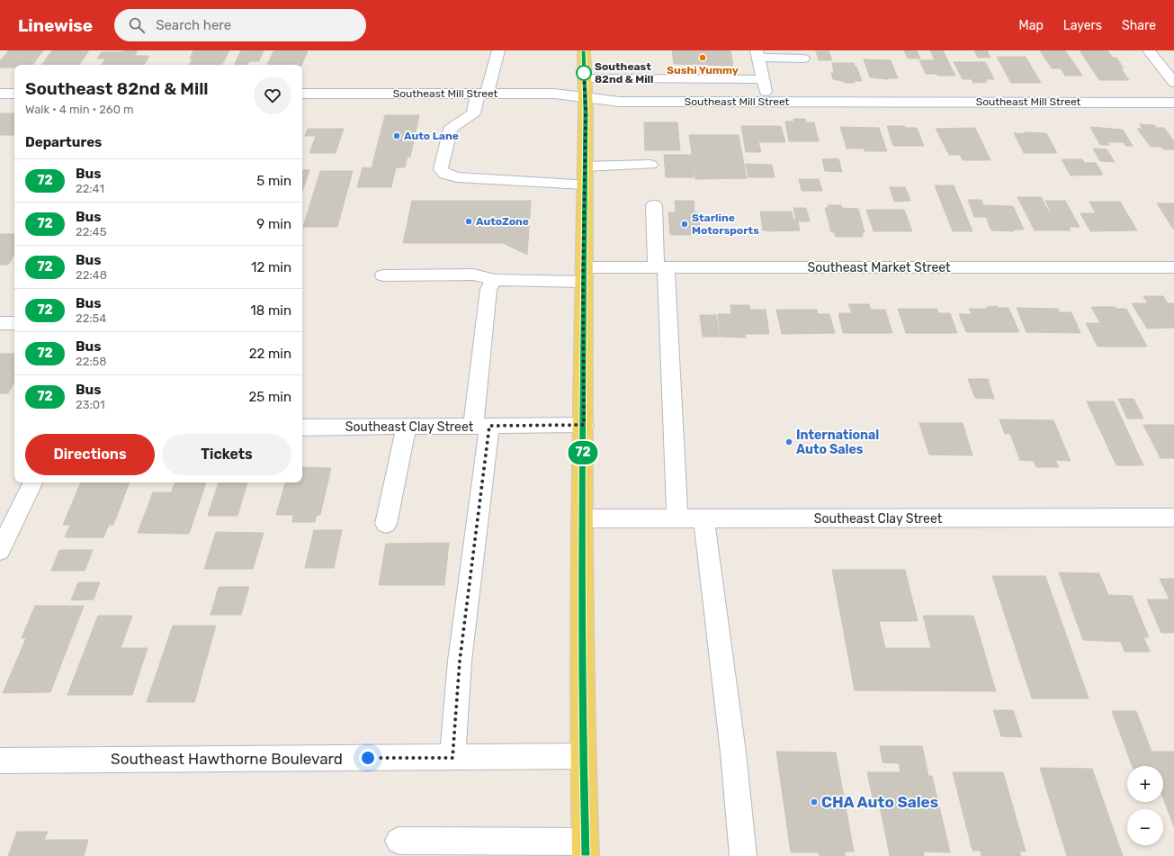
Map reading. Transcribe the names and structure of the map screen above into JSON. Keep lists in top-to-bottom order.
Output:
{
  "streets": {
    "street": [
      "Southeast Mill Street",
      "Southeast Market Street",
      "Southeast Clay Street",
      "Southeast Hawthorne Boulevard"
    ]
  },
  "places": [
    "Sushi Yummy",
    "Southeast 82nd & Mill",
    "Auto Lane",
    "AutoZone",
    "Starline Motorsports",
    "International Auto Sales",
    "CHA Auto Sales"
  ],
  "lines": ["bus line 72"],
  "page": {
    "header": "Linewise",
    "search": "Search here",
    "nav": ["Map", "Layers", "Share"],
    "on_map": "72",
    "heading": [
      ["Southeast 82nd & Mill", "Walk · 4 min · 260 m"],
      "Departures"
    ],
    "list": [
      {
        "mark": "72",
        "name": "Bus",
        "note": "22:41",
        "value": "5 min"
      },
      {
        "mark": "72",
        "name": "Bus",
        "note": "22:45",
        "value": "9 min"
      },
      {
        "mark": "72",
        "name": "Bus",
        "note": "22:48",
        "value": "12 min"
      },
      {
        "mark": "72",
        "name": "Bus",
        "note": "22:54",
        "value": "18 min"
      },
      {
        "mark": "72",
        "name": "Bus",
        "note": "22:58",
        "value": "22 min"
      },
      {
        "mark": "72",
        "name": "Bus",
        "note": "23:01",
        "value": "25 min"
      }
    ],
    "buttons": ["Directions", "Tickets"],
    "map_buttons": ["+", "−"]
  }
}
